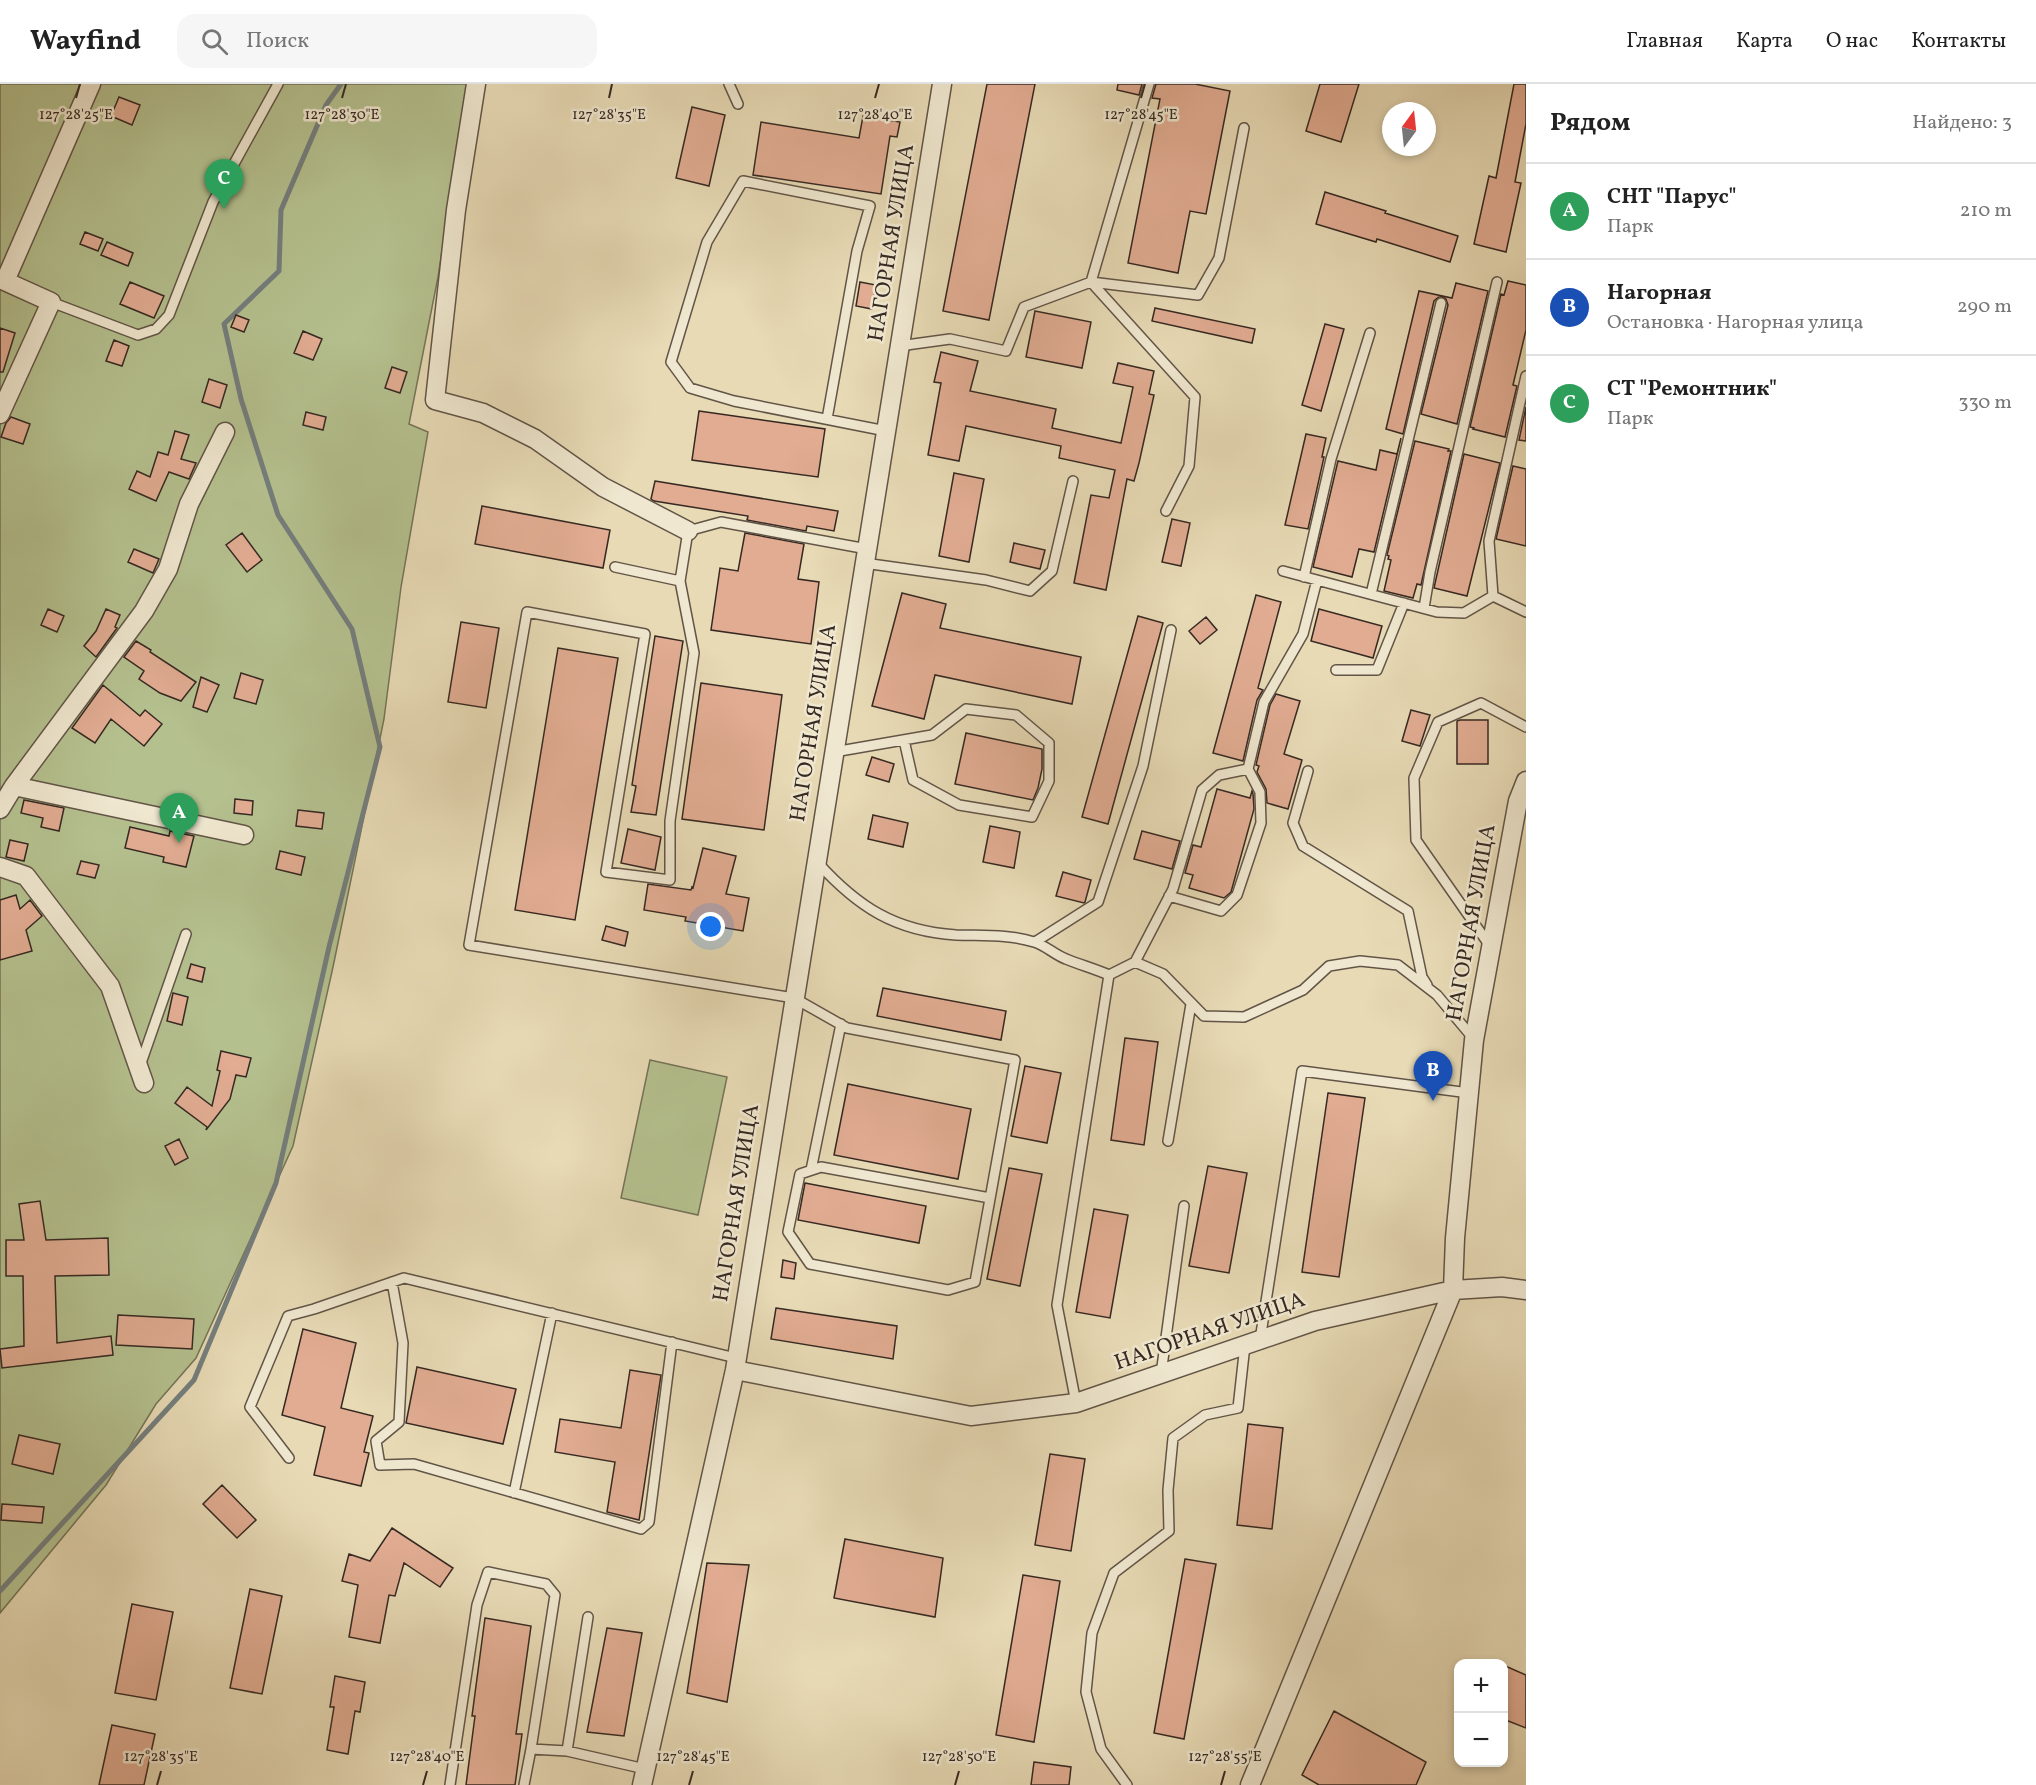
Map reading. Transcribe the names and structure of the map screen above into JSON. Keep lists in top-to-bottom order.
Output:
{
  "streets": {
    "street": ["НАГОРНАЯ УЛИЦА"]
  },
  "north": "top",
  "page": {
    "header": "Wayfind",
    "search": "Поиск",
    "nav": [
      "Главная",
      "Карта",
      "О нас",
      "Контакты"
    ],
    "heading": ["Рядом", "Найдено: 3"],
    "pins": ["C", "A", "B"],
    "list": [
      {
        "mark": "A",
        "name": "СНТ \"Парус\"",
        "note": "Парк",
        "value": "210 m"
      },
      {
        "mark": "B",
        "name": "Нагорная",
        "note": "Остановка · Нагорная улица",
        "value": "290 m"
      },
      {
        "mark": "C",
        "name": "СТ \"Ремонтник\"",
        "note": "Парк",
        "value": "330 m"
      }
    ],
    "map_buttons": ["+", "−"]
  },
  "coordinates": [
    "127°28'25\"E",
    "127°28'30\"E",
    "127°28'35\"E",
    "127°28'40\"E",
    "127°28'45\"E",
    "127°28'50\"E",
    "127°28'55\"E"
  ]
}
